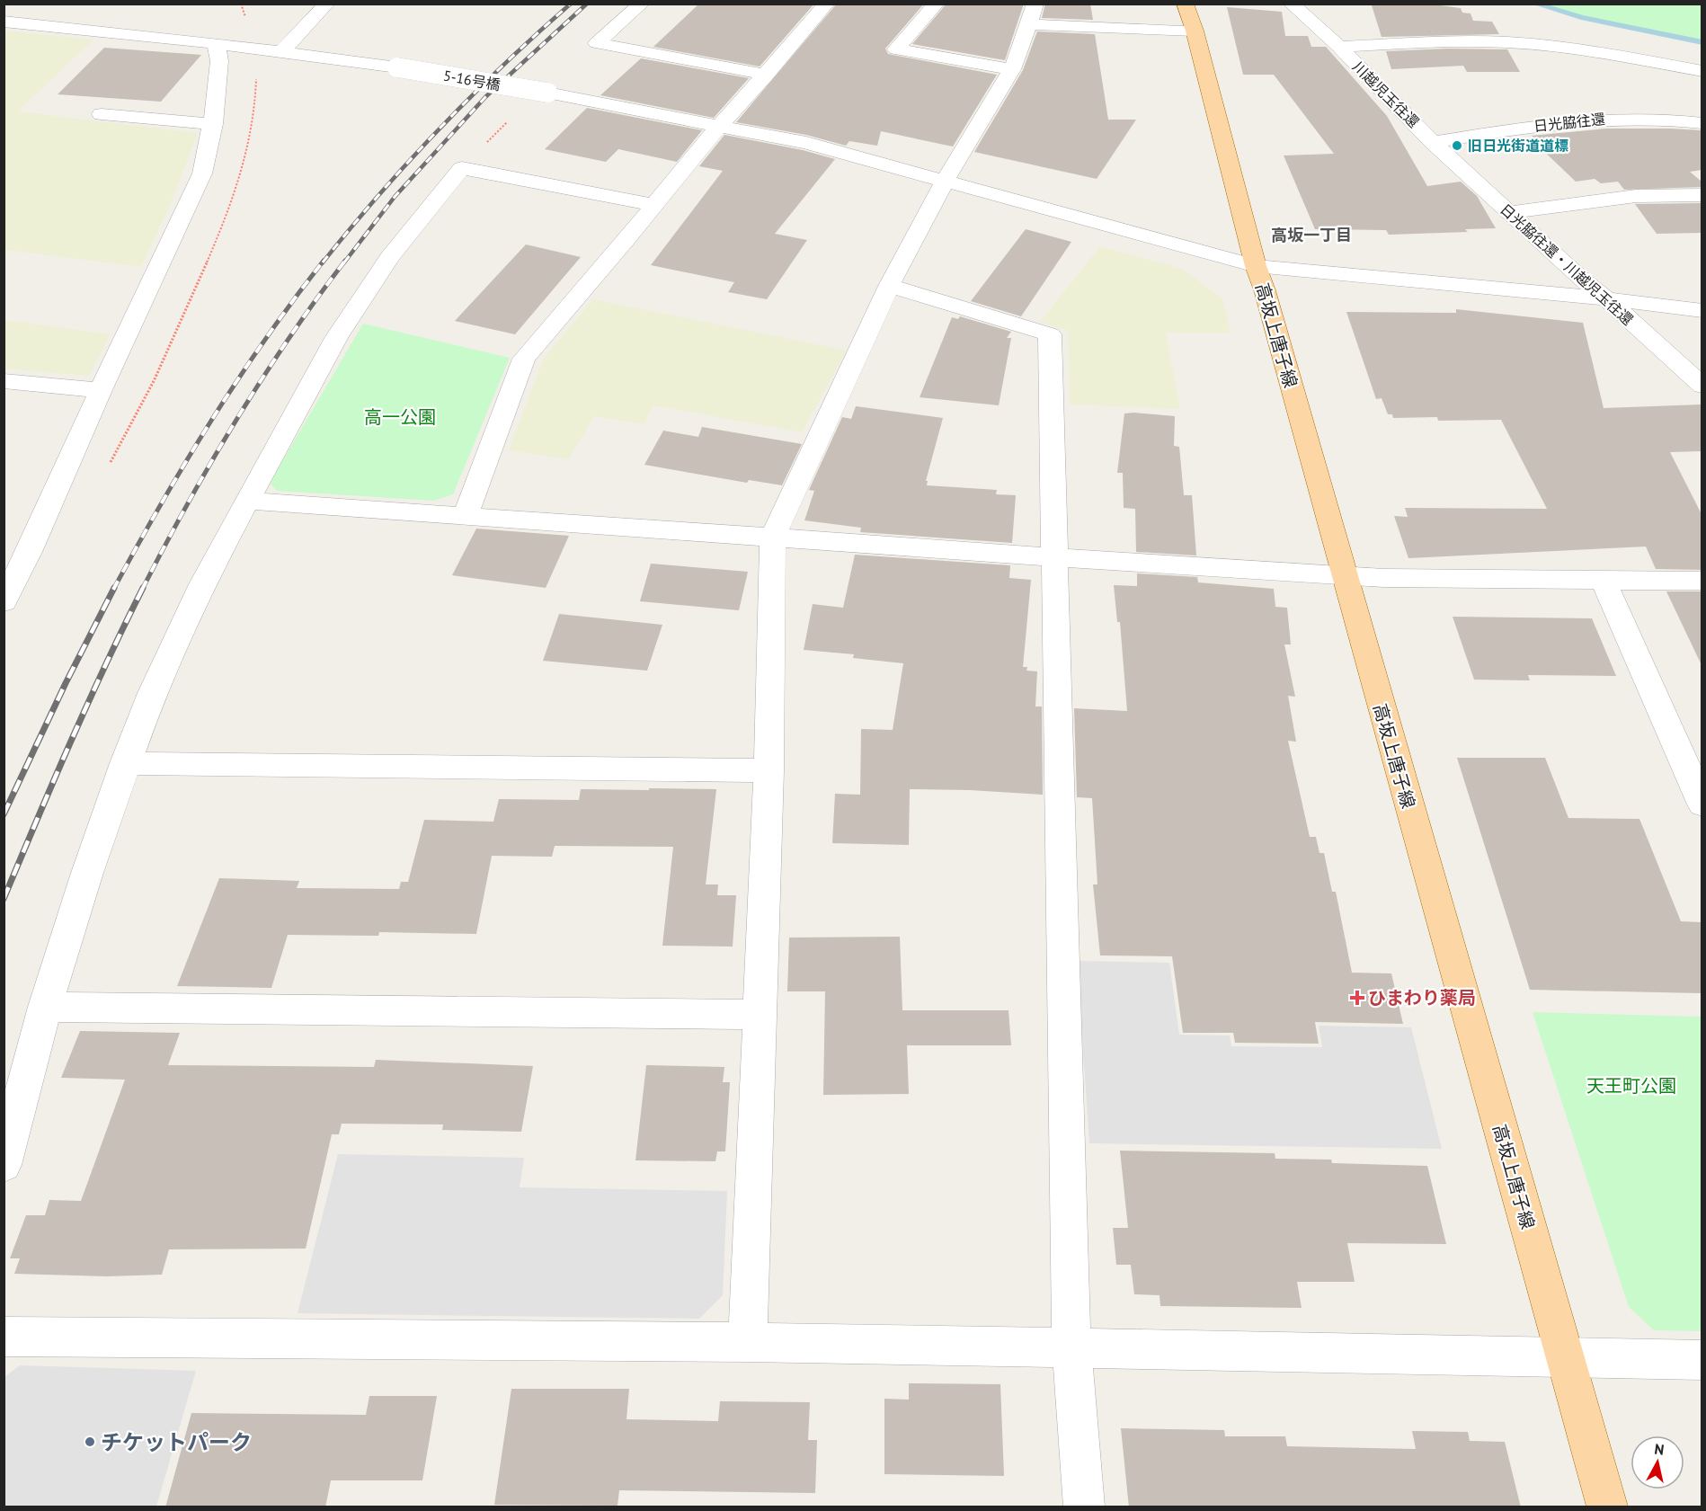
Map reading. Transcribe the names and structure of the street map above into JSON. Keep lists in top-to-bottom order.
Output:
{
  "streets": {
    "main road": ["高坂上唐子線"],
    "street": [
      "5-16号橋",
      "川越児玉往還",
      "日光脇往還",
      "日光脇往還・川越児玉往還"
    ]
  },
  "crossings": [
    ["5-16号橋", "日光脇往還・川越児玉往還"],
    ["5-16号橋", "高坂上唐子線"],
    ["川越児玉往還", "日光脇往還"],
    ["川越児玉往還", "日光脇往還・川越児玉往還"],
    ["日光脇往還", "日光脇往還・川越児玉往還"]
  ],
  "districts": ["高坂一丁目"],
  "parks": ["高一公園", "天王町公園"],
  "places": {
    "other": ["旧日光街道道標", "チケットパーク"],
    "health": ["ひまわり薬局"]
  },
  "north": "top"
}
